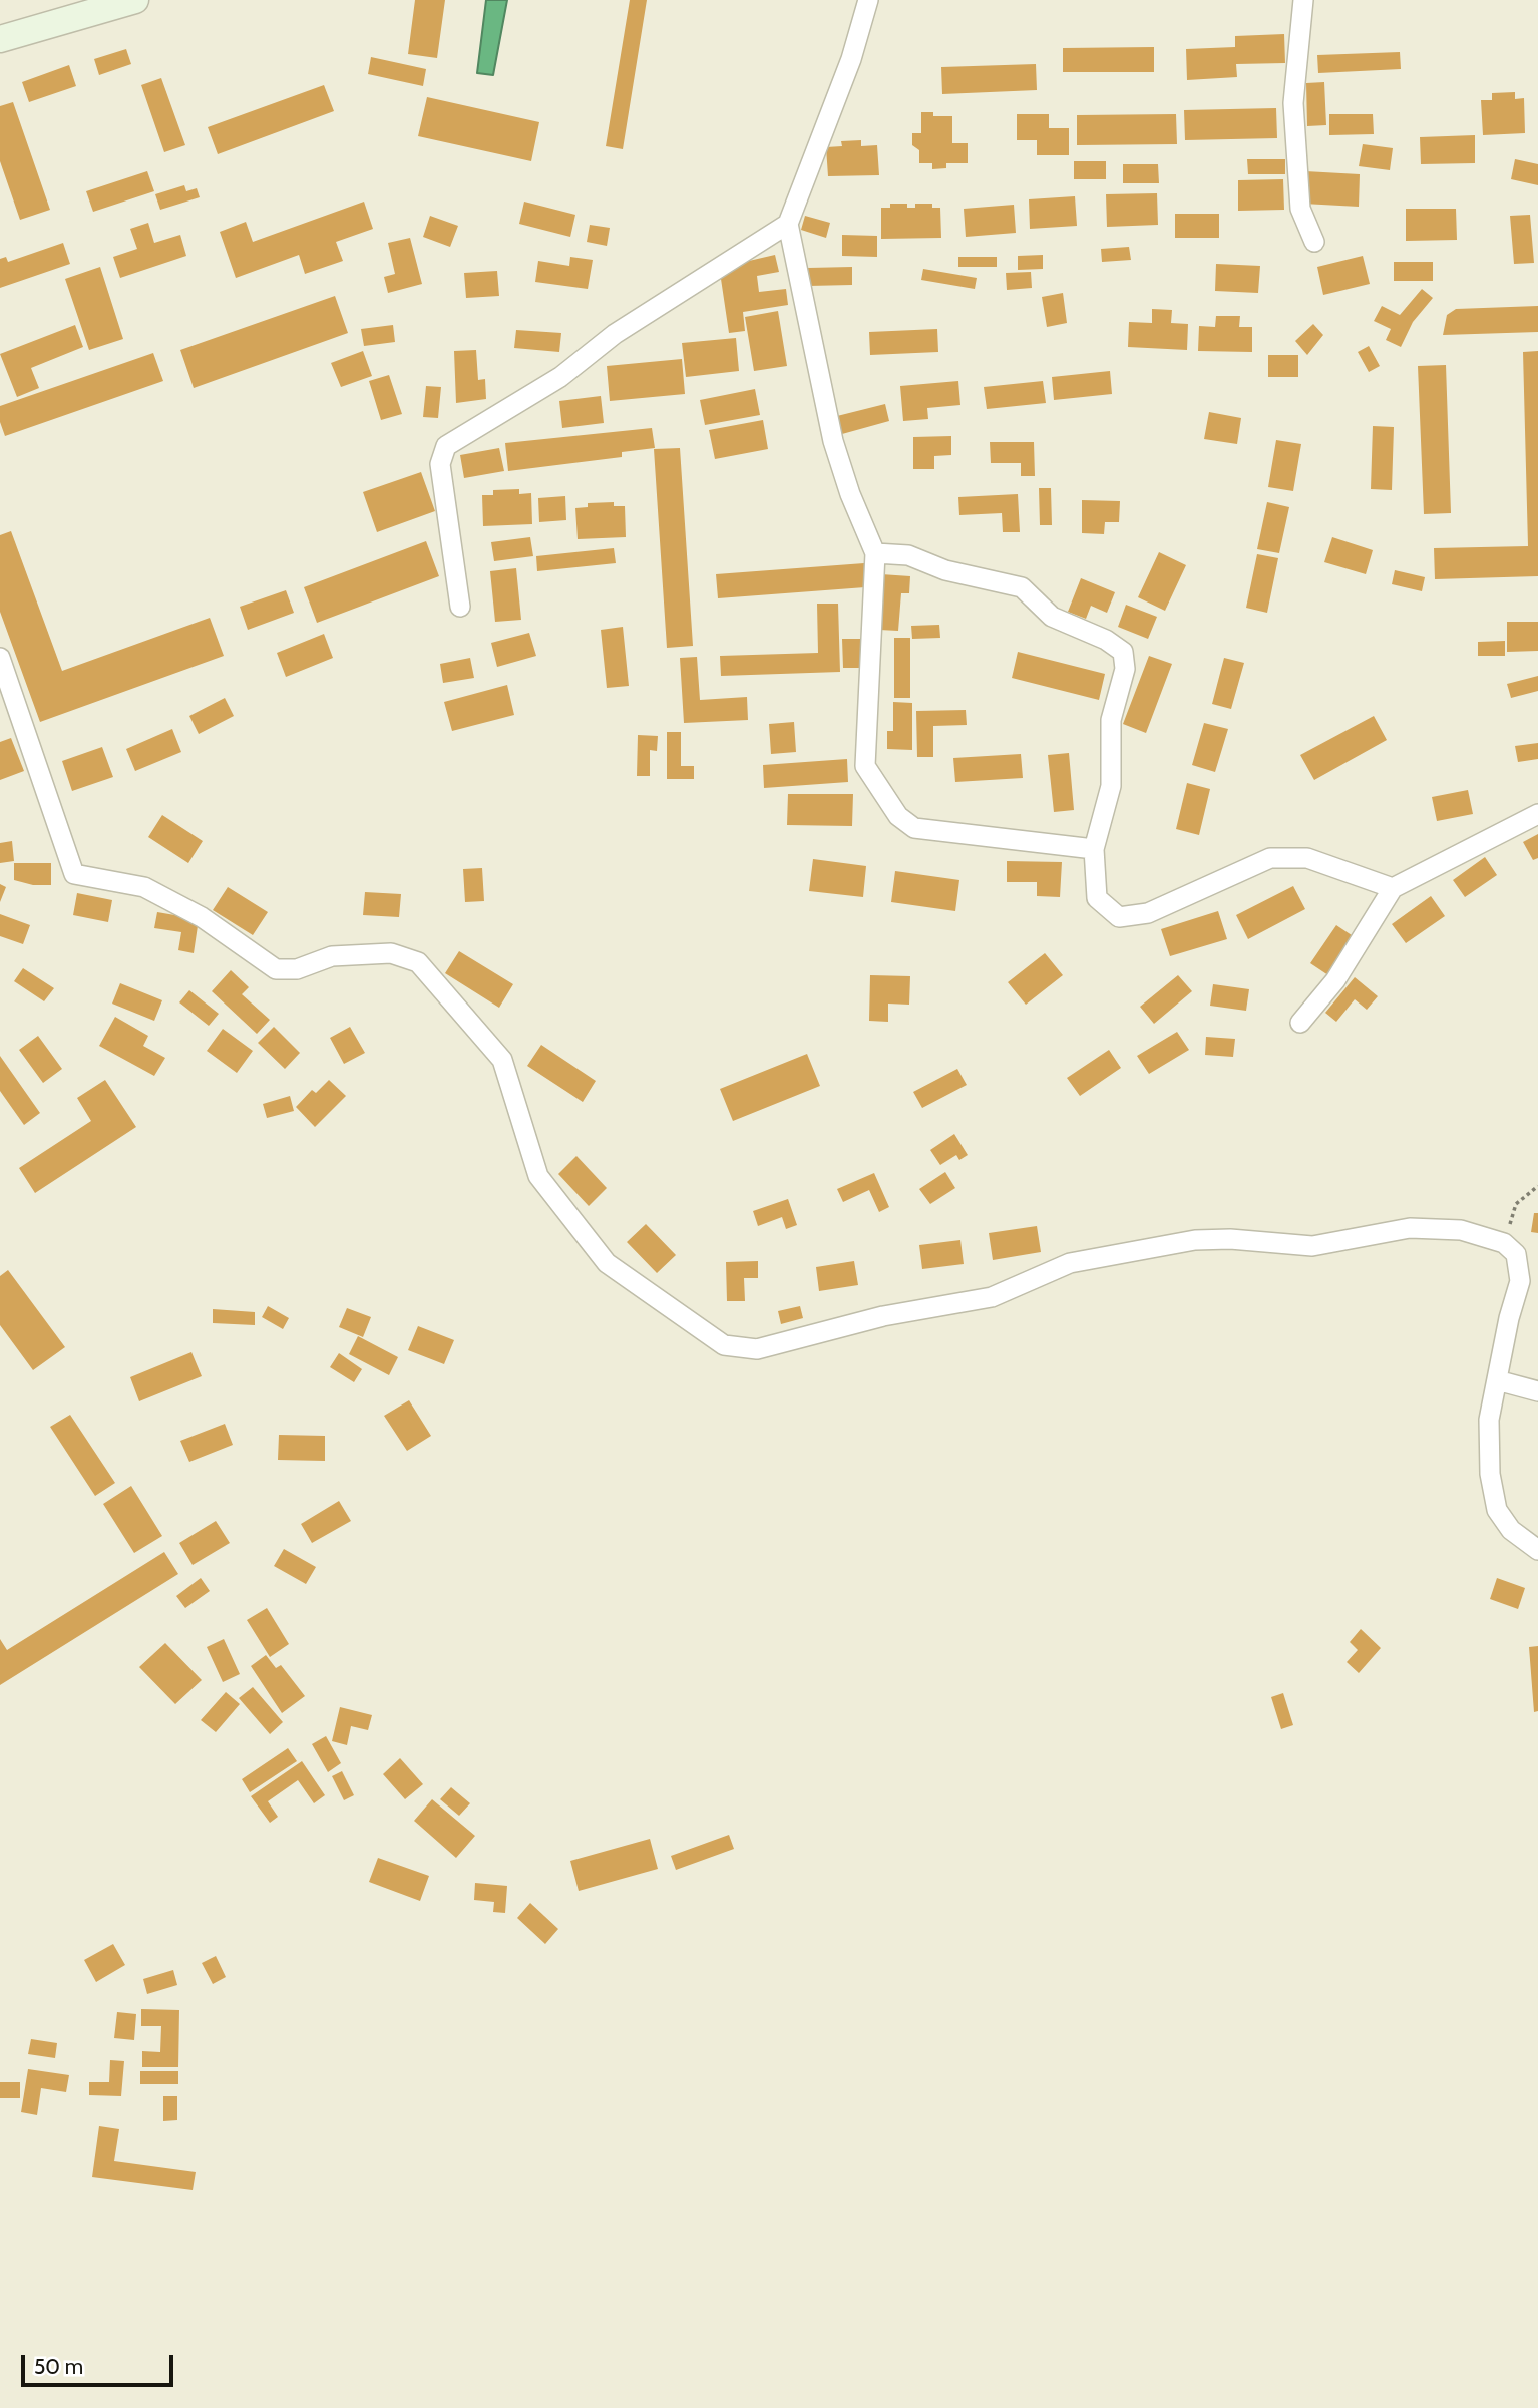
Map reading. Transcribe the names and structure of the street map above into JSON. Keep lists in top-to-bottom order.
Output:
{
  "scale_bar": "50 m"
}
